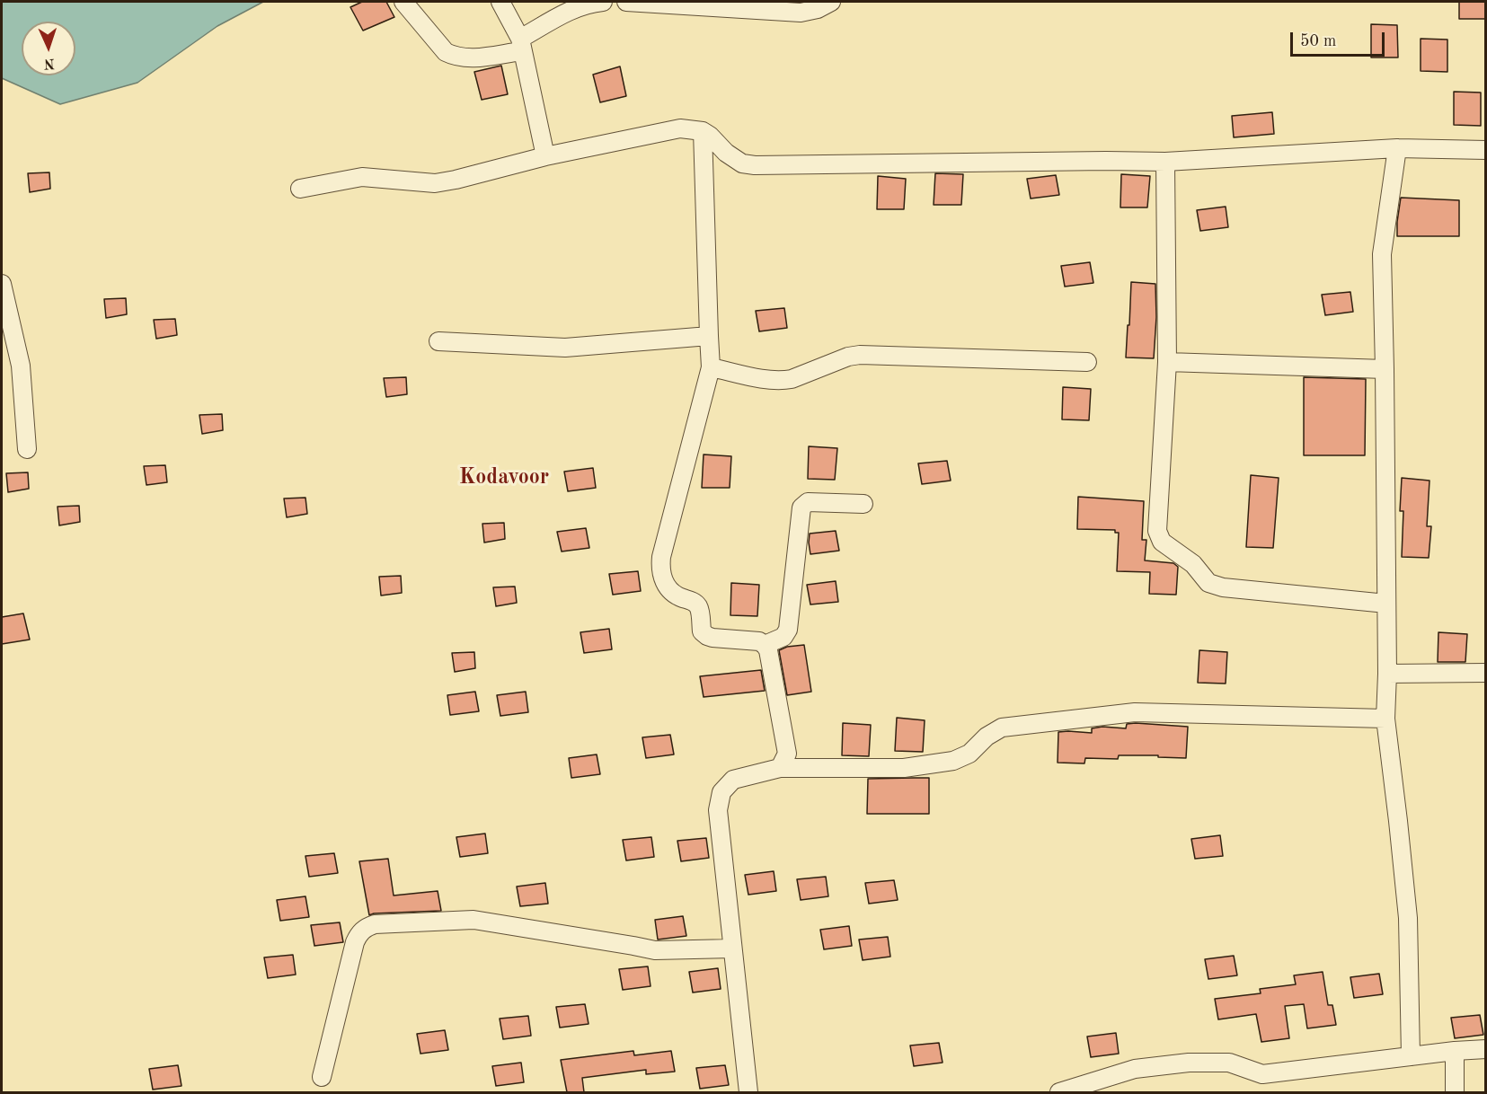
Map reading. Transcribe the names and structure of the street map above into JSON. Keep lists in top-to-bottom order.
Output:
{
  "districts": ["Kodavoor"],
  "scale_bar": "50 m",
  "north": "bottom"
}
